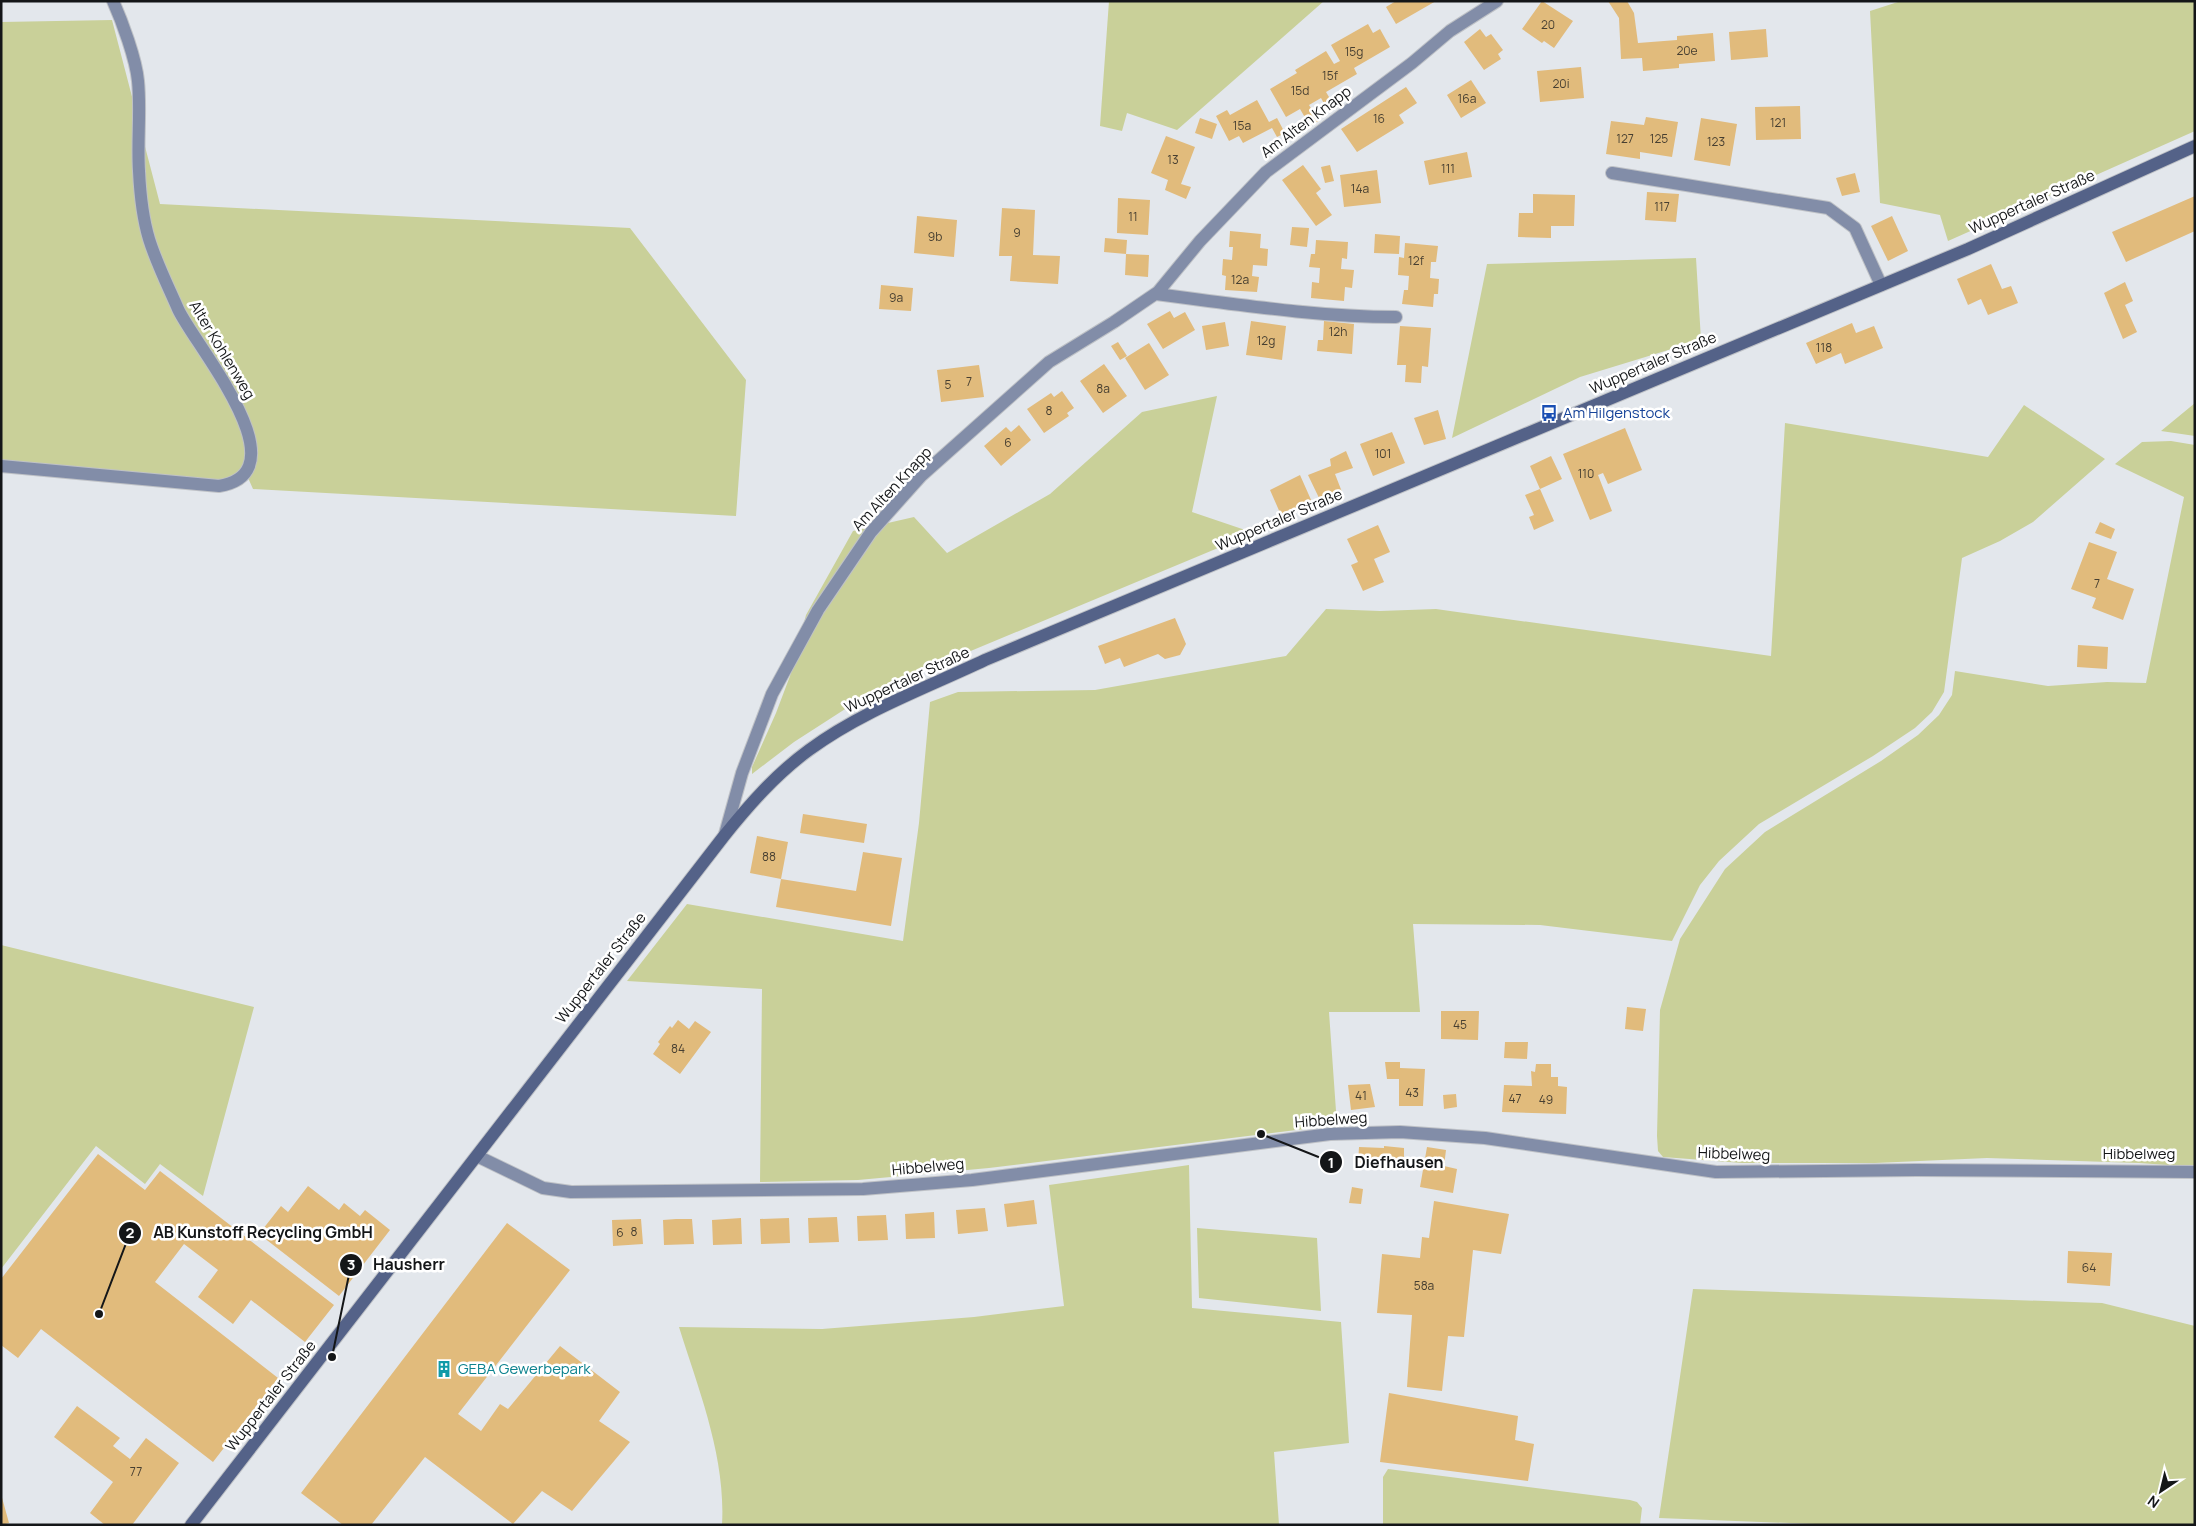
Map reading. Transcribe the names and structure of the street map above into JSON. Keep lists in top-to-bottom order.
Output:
{
  "streets": {
    "main road": ["Wuppertaler Straße"],
    "street": ["Am Alten Knapp", "Alter Kohlenweg", "Hibbelweg"]
  },
  "crossings": [
    ["Am Alten Knapp", "Wuppertaler Straße"],
    ["Wuppertaler Straße", "Hibbelweg"]
  ],
  "places": {
    "bus stop": ["Am Hilgenstock"],
    "other": ["Diefhausen", "AB Kunstoff Recycling GmbH", "Hausherr"],
    "building": ["GEBA Gewerbepark"]
  },
  "house_numbers": [
    "20",
    "20e",
    "15g",
    "15f",
    "20i",
    "15d",
    "16a",
    "16",
    "121",
    "15a",
    "127",
    "125",
    "123",
    "13",
    "111",
    "14a",
    "117",
    "11",
    "9",
    "9b",
    "12f",
    "12a",
    "9a",
    "12h",
    "12g",
    "118",
    "7",
    "5",
    "8a",
    "8",
    "6",
    "101",
    "110",
    "7",
    "88",
    "45",
    "84",
    "43",
    "41",
    "47",
    "49",
    "8",
    "6",
    "64",
    "58a",
    "77"
  ],
  "north": "bottom left"
}
